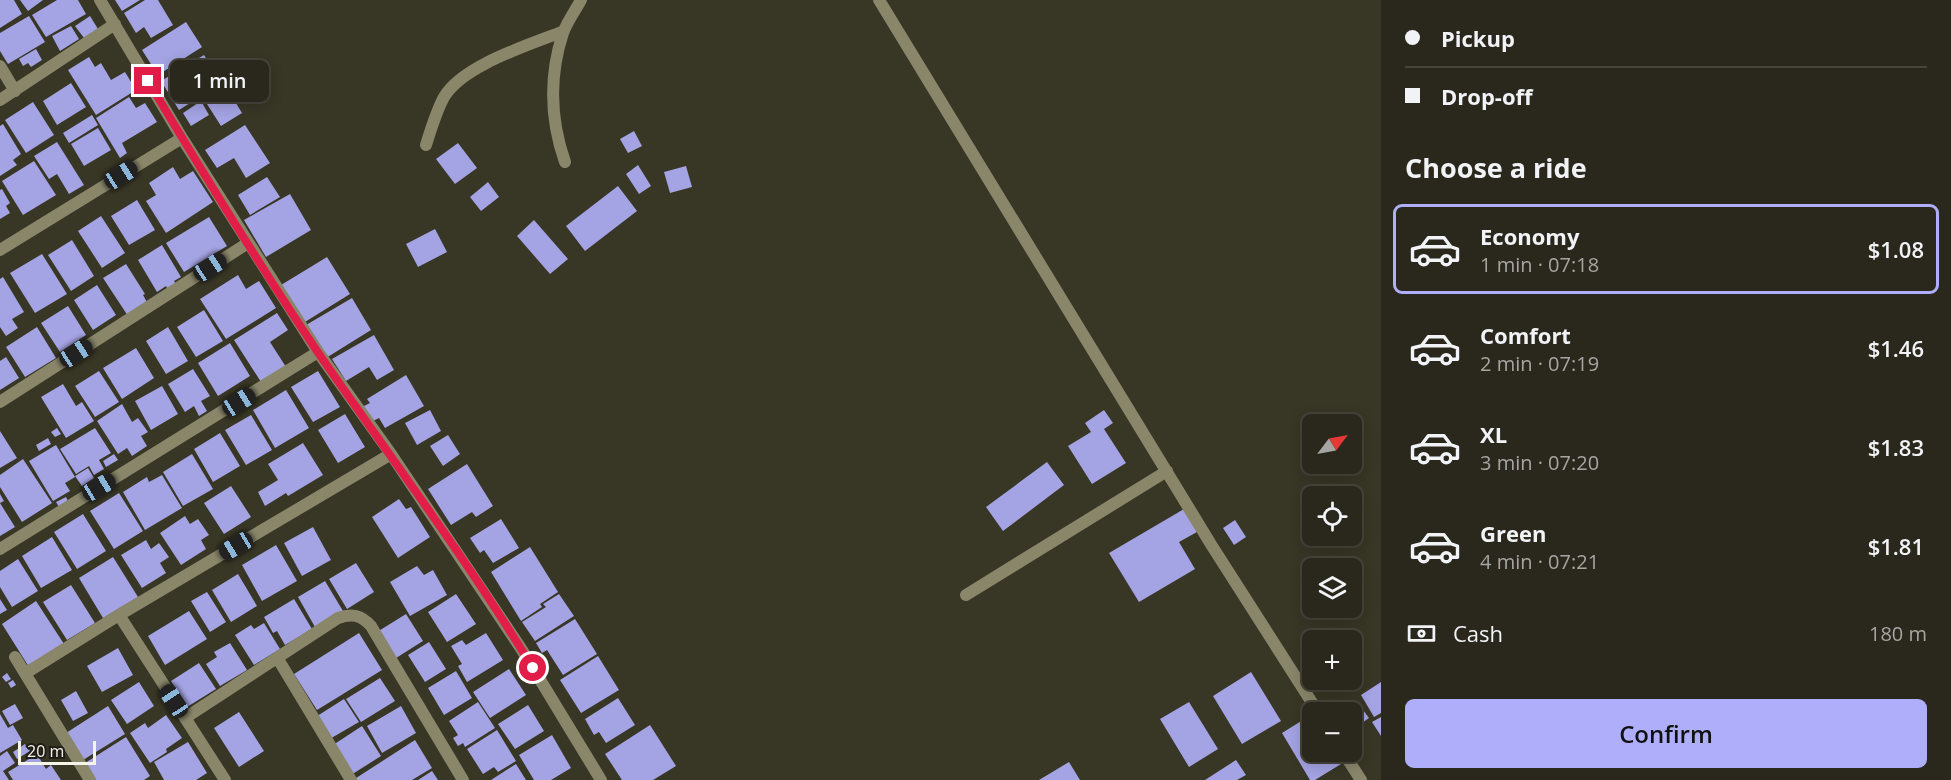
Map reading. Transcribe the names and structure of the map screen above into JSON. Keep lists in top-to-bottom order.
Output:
{
  "scale_bar": "20 m",
  "north": "top right",
  "page": {
    "banner": ["Pickup", "Drop-off"],
    "bubble": "1 min",
    "heading": "Choose a ride",
    "list": [
      {
        "name": "Economy",
        "note": "1 min · 07:18",
        "value": "$1.08"
      },
      {
        "name": "Comfort",
        "note": "2 min · 07:19",
        "value": "$1.46"
      },
      {
        "name": "XL",
        "note": "3 min · 07:20",
        "value": "$1.83"
      },
      {
        "name": "Green",
        "note": "4 min · 07:21",
        "value": "$1.81"
      }
    ],
    "map_buttons": ["+", "−"],
    "pay": ["Cash", "180 m"],
    "buttons": "Confirm",
    "scale": "20 m"
  }
}
